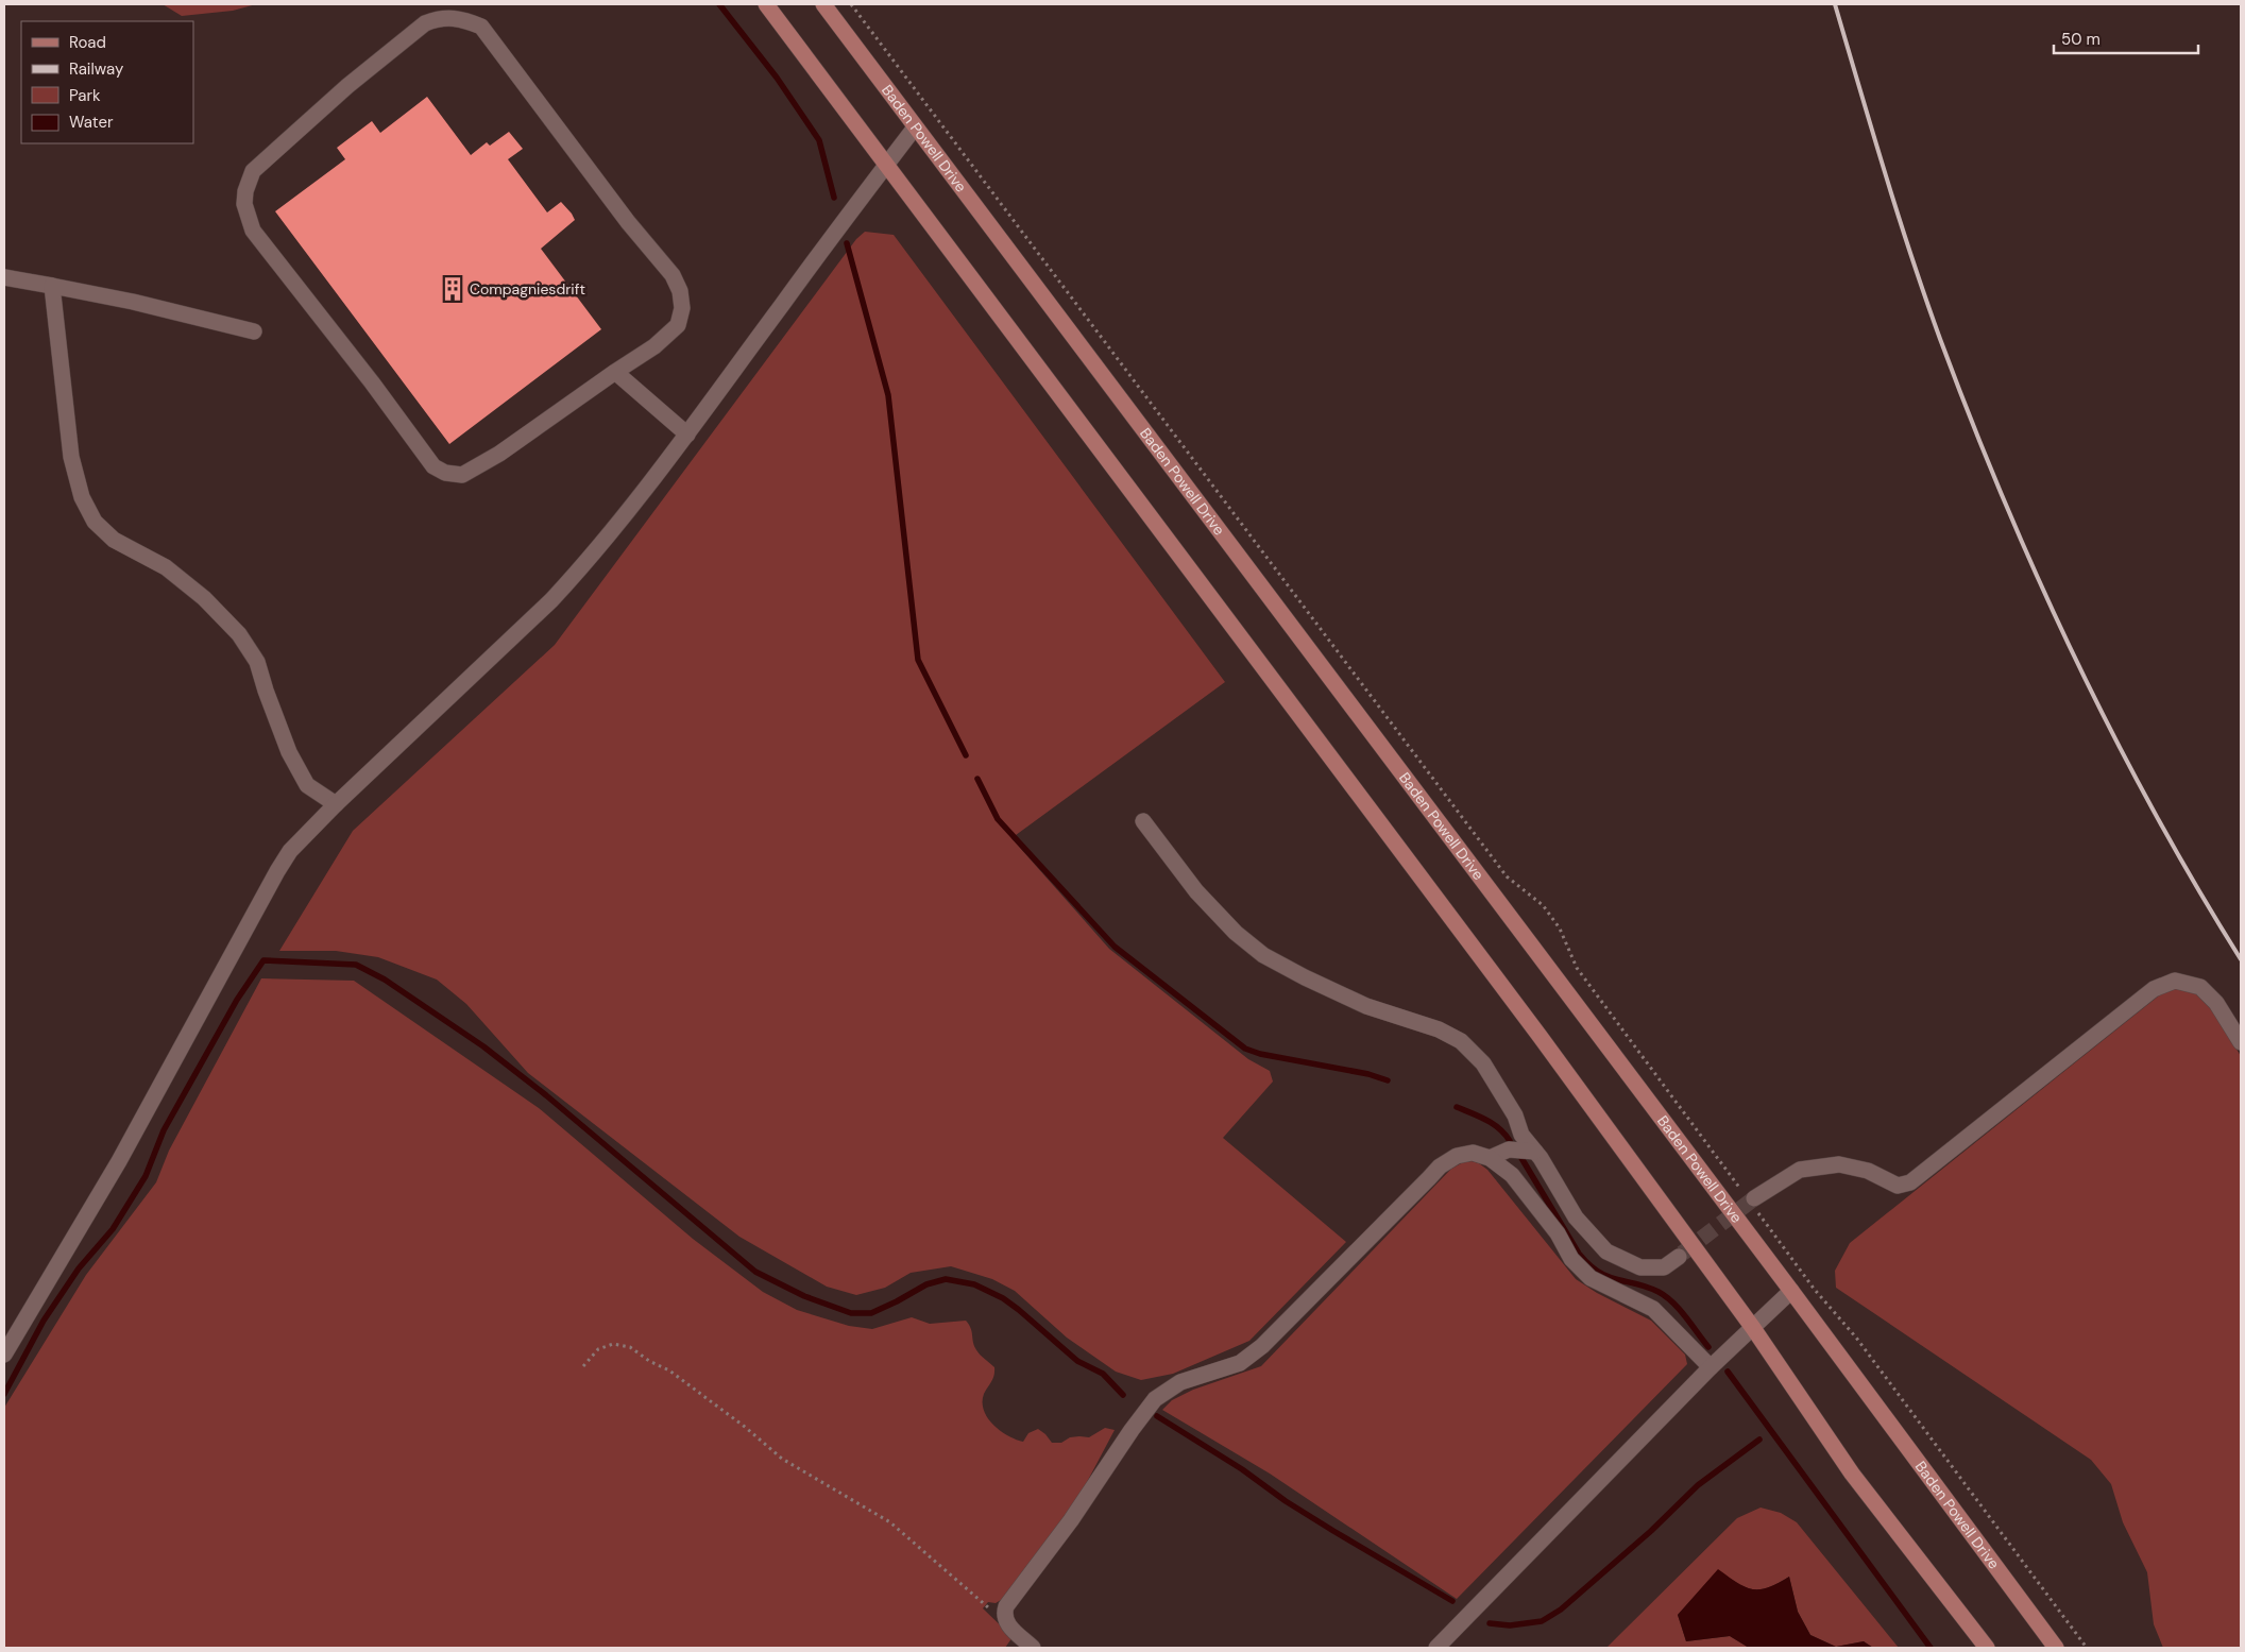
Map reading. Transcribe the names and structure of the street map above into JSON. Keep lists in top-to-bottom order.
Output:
{
  "streets": {
    "main road": ["Baden Powell Drive"]
  },
  "places": {
    "building": ["Compagniesdrift"]
  },
  "legend": [
    "Road",
    "Railway",
    "Park",
    "Water"
  ],
  "scale_bar": "50 m"
}
